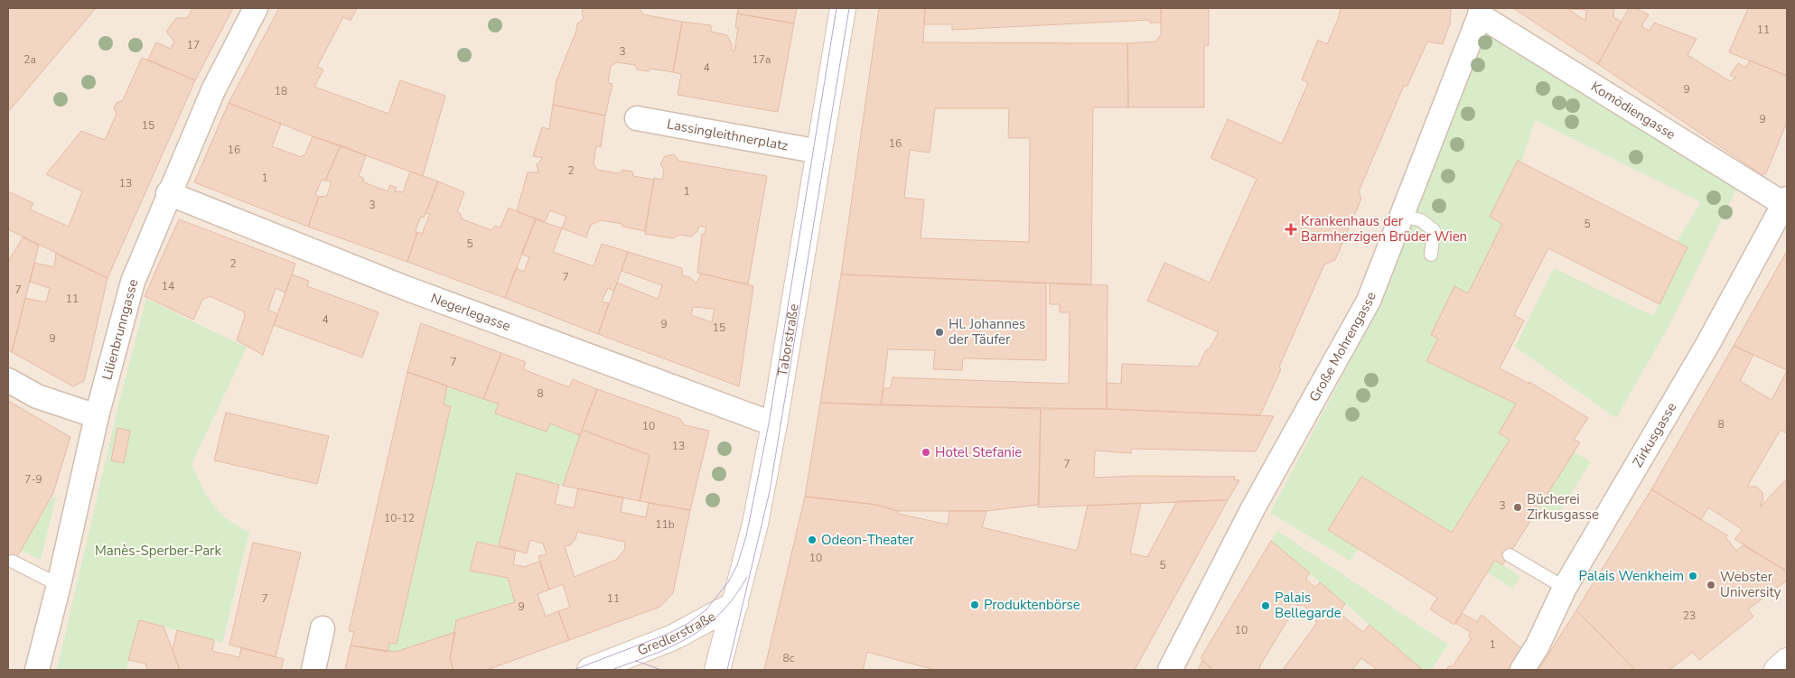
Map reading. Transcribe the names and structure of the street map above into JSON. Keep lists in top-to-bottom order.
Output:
{
  "streets": {
    "main road": ["Taborstraße", "Gredlerstraße"],
    "street": [
      "Komödiengasse",
      "Lassingleithnerplatz",
      "Negerlegasse",
      "Lilienbrunngasse",
      "Große Mohrengasse",
      "Zirkusgasse"
    ]
  },
  "crossings": [
    ["Komödiengasse", "Große Mohrengasse"],
    ["Komödiengasse", "Zirkusgasse"],
    ["Lassingleithnerplatz", "Taborstraße"],
    ["Negerlegasse", "Lilienbrunngasse"],
    ["Negerlegasse", "Taborstraße"],
    ["Taborstraße", "Gredlerstraße"]
  ],
  "parks": ["Manès-Sperber-Park"],
  "places": {
    "health": ["Krankenhaus der Barmherzigen Brüder Wien"],
    "other": [
      "Hl. Johannes der Täufer",
      "Hotel Stefanie",
      "Bücherei Zirkusgasse",
      "Odeon-Theater",
      "Palais Wenkheim",
      "Webster University",
      "Produktenbörse",
      "Palais Bellegarde"
    ]
  },
  "house_numbers": [
    "11",
    "17",
    "3",
    "2a",
    "17a",
    "4",
    "9",
    "18",
    "9",
    "15",
    "16",
    "16",
    "2",
    "1",
    "13",
    "1",
    "3",
    "5",
    "5",
    "2",
    "7",
    "14",
    "7",
    "11",
    "4",
    "9",
    "15",
    "9",
    "7",
    "8",
    "8",
    "10",
    "13",
    "7",
    "7-9",
    "3",
    "10-12",
    "11b",
    "10",
    "5",
    "7",
    "11",
    "9",
    "23",
    "10",
    "1",
    "8c"
  ]
}
